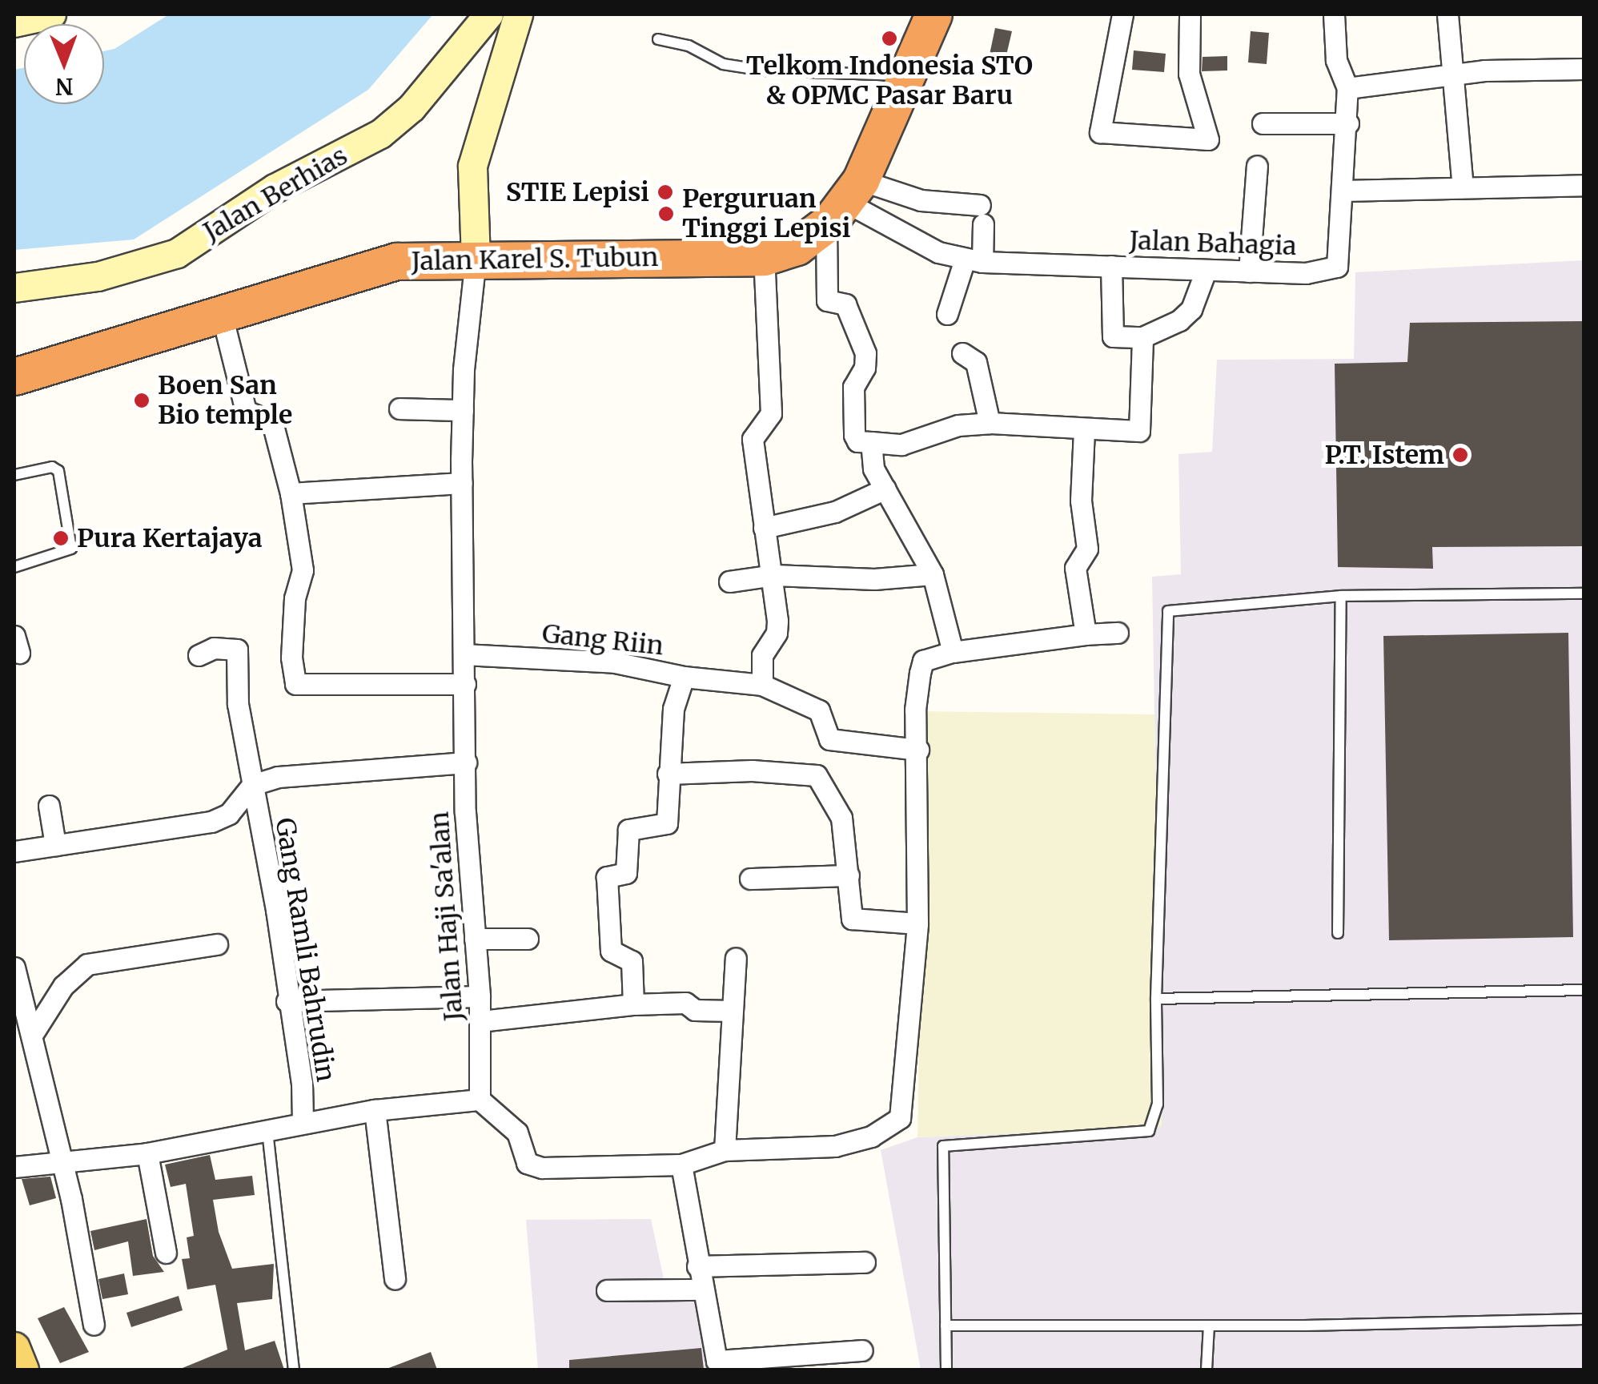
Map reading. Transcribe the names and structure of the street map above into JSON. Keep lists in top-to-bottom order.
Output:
{
  "streets": {
    "highway": ["Jalan Karel S. Tubun"],
    "street": [
      "Jalan Berhias",
      "Jalan Bahagia",
      "Gang Riin",
      "Jalan Haji Sa'alan",
      "Gang Ramli Bahrudin"
    ]
  },
  "crossings": [
    ["Jalan Bahagia", "Jalan Karel S. Tubun"],
    ["Jalan Karel S. Tubun", "Jalan Haji Sa'alan"],
    ["Gang Riin", "Jalan Haji Sa'alan"]
  ],
  "places": [
    "Telkom Indonesia STO & OPMC Pasar Baru",
    "STIE Lepisi",
    "Perguruan Tinggi Lepisi",
    "Boen San Bio temple",
    "P.T. Istem",
    "Pura Kertajaya"
  ],
  "north": "bottom"
}
